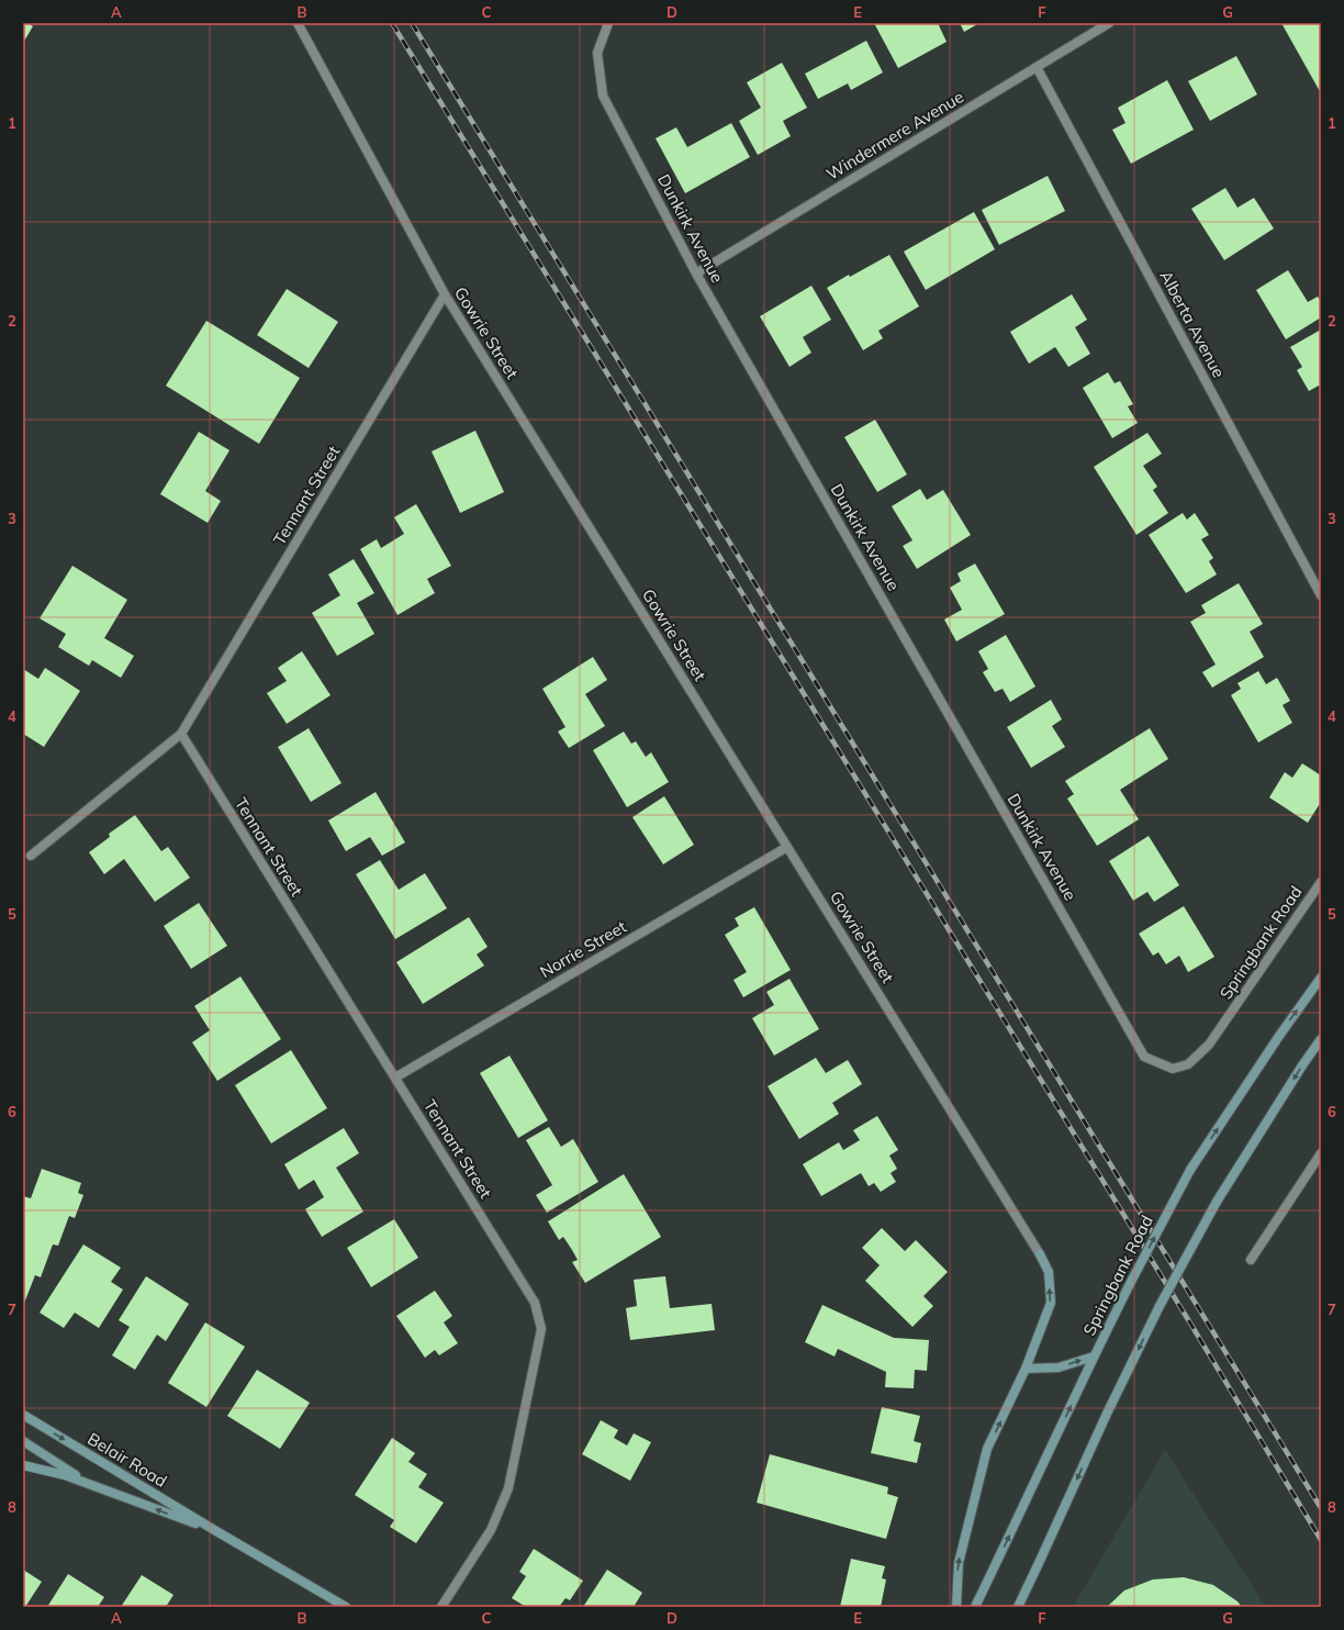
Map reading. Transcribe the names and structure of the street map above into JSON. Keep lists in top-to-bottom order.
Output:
{
  "streets": {
    "main road": ["Springbank Road", "Belair Road"],
    "street": [
      "Windermere Avenue",
      "Dunkirk Avenue",
      "Alberta Avenue",
      "Gowrie Street",
      "Tennant Street",
      "Norrie Street"
    ]
  },
  "crossings": [
    ["Windermere Avenue", "Dunkirk Avenue"],
    ["Windermere Avenue", "Alberta Avenue"],
    ["Dunkirk Avenue", "Springbank Road"],
    ["Gowrie Street", "Tennant Street"],
    ["Gowrie Street", "Norrie Street"],
    ["Tennant Street", "Norrie Street"]
  ],
  "one_way": ["Springbank Road"],
  "grid": {
    "columns": [
      "A",
      "B",
      "C",
      "D",
      "E",
      "F",
      "G"
    ],
    "rows": [
      "1",
      "2",
      "3",
      "4",
      "5",
      "6",
      "7",
      "8"
    ]
  }
}
